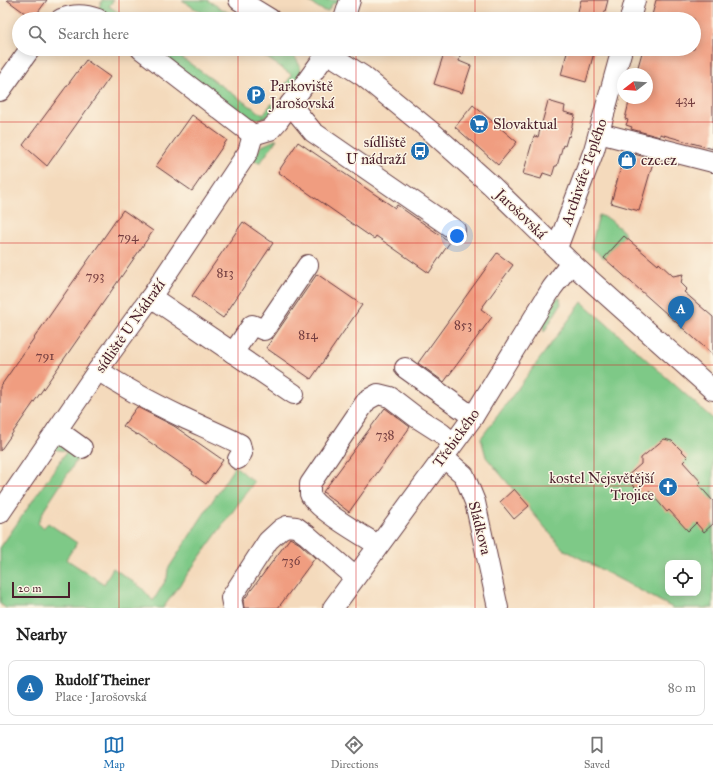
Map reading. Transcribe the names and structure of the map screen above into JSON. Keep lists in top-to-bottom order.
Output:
{
  "streets": {
    "street": [
      "Archiváře Teplého",
      "Jarošovská",
      "sídliště U Nádraží",
      "Třebického",
      "Sládkova"
    ]
  },
  "crossings": [
    ["Archiváře Teplého", "Jarošovská"],
    ["Jarošovská", "Třebického"],
    ["Třebického", "Sládkova"]
  ],
  "places": {
    "parking": ["Parkoviště Jarošovská"],
    "supermarket": ["Slovaktual"],
    "bus stop": ["sídliště U nádraží"],
    "shop": ["czc.cz"],
    "church": ["kostel Nejsvětější Trojice"]
  },
  "house_numbers": [
    "434",
    "794",
    "813",
    "793",
    "853",
    "814",
    "791",
    "738",
    "736"
  ],
  "scale_bar": "20 m",
  "north": "left",
  "page": {
    "search": "Search here",
    "pins": "A",
    "scale": "20 m",
    "heading": "Nearby",
    "list": [
      {
        "mark": "A",
        "name": "Rudolf Theiner",
        "note": "Place · Jarošovská",
        "value": "80 m"
      }
    ],
    "nav": ["Map", "Directions", "Saved"]
  }
}
